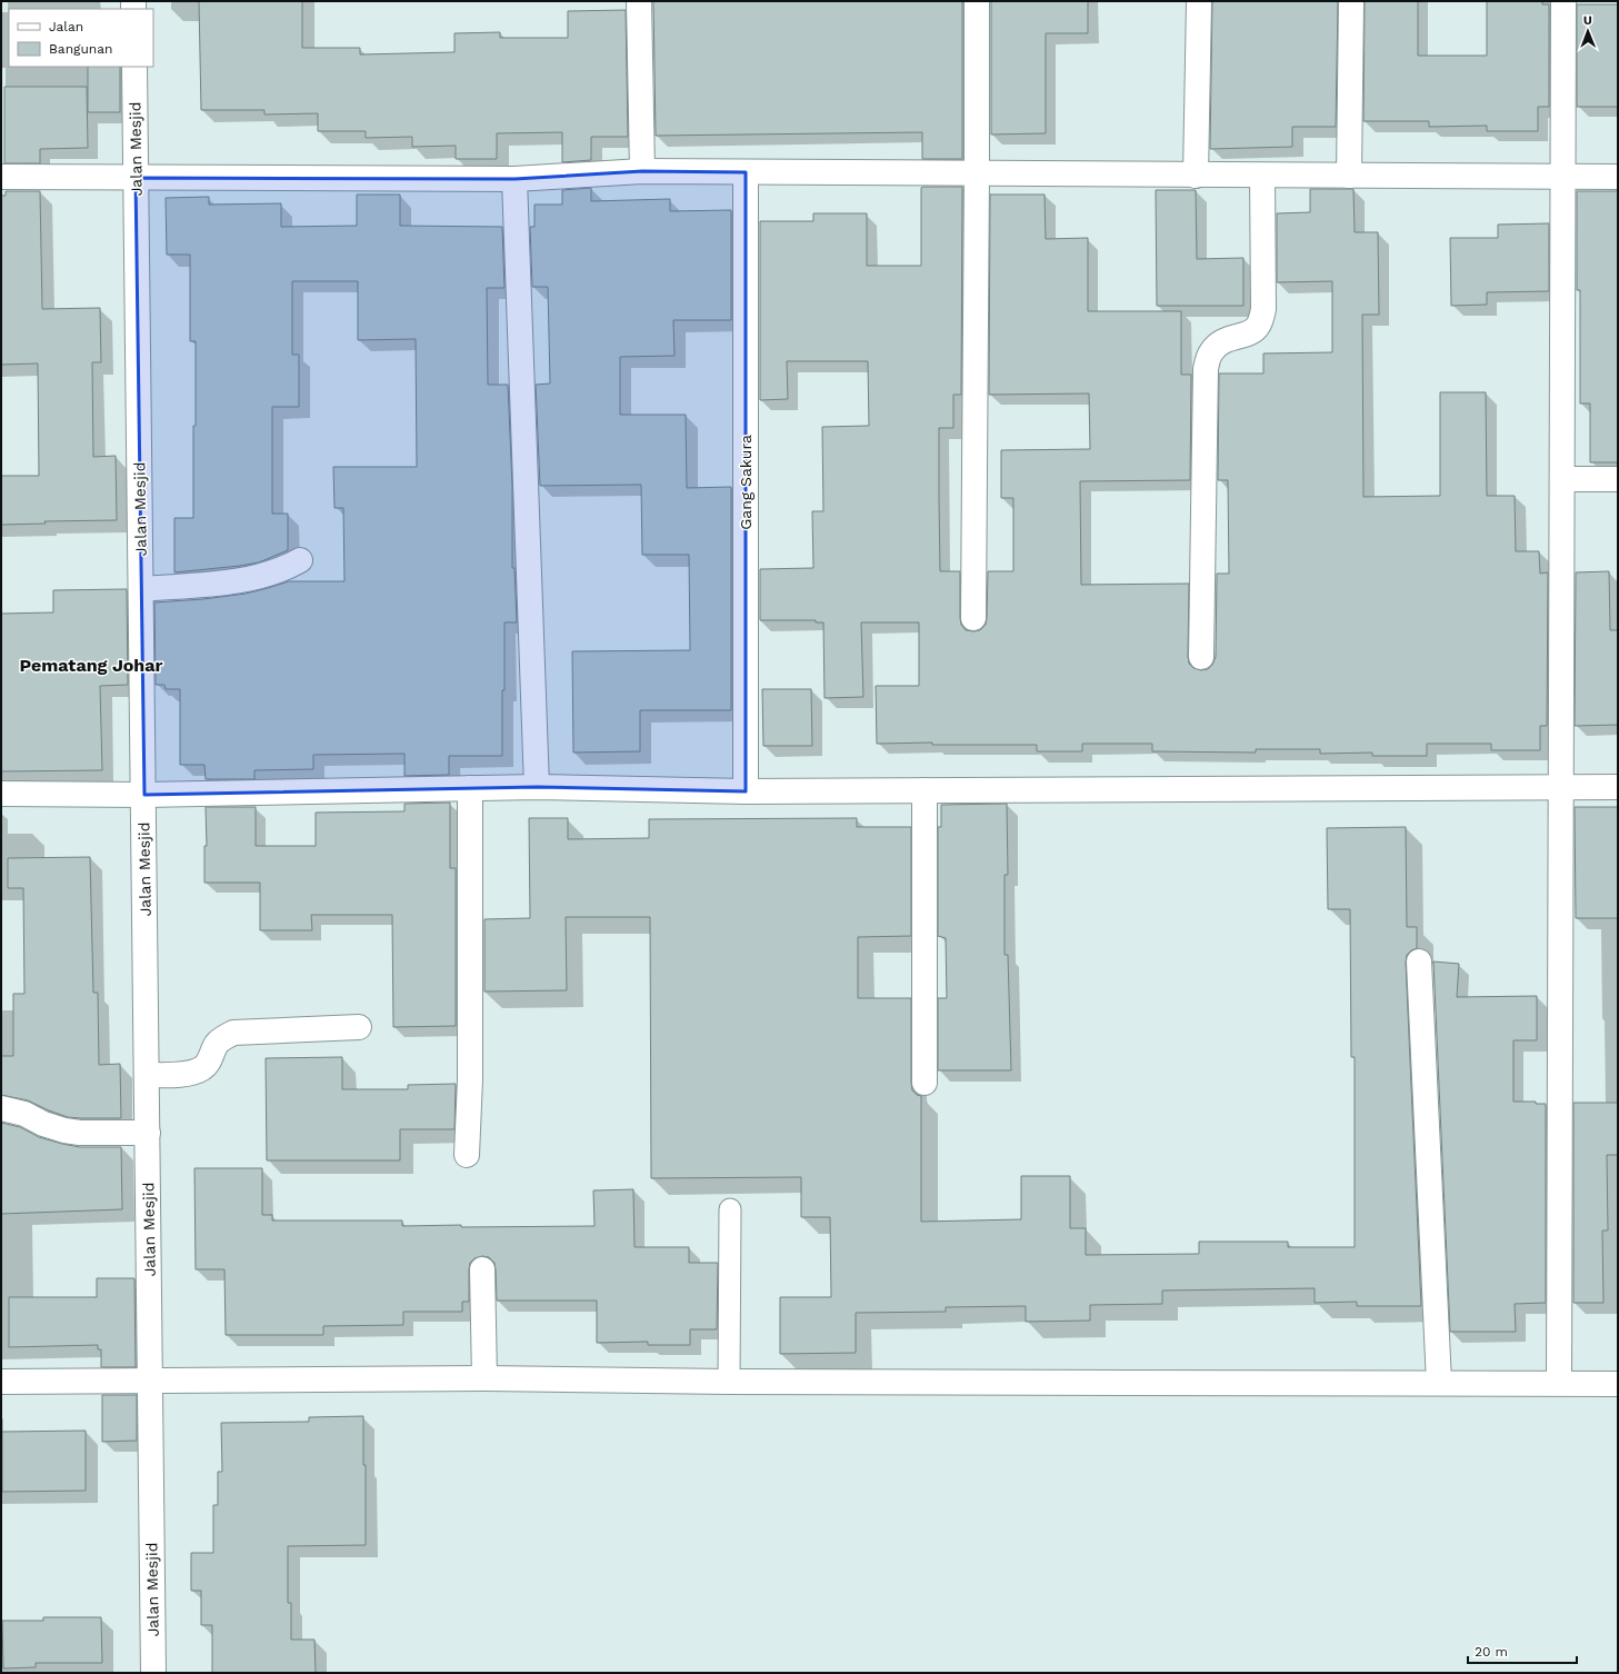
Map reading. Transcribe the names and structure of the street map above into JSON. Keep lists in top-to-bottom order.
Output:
{
  "streets": {
    "street": ["Jalan Mesjid", "Gang Sakura"]
  },
  "districts": ["Pematang Johar"],
  "legend": ["Jalan", "Bangunan"],
  "scale_bar": "20 m",
  "north": "top"
}
